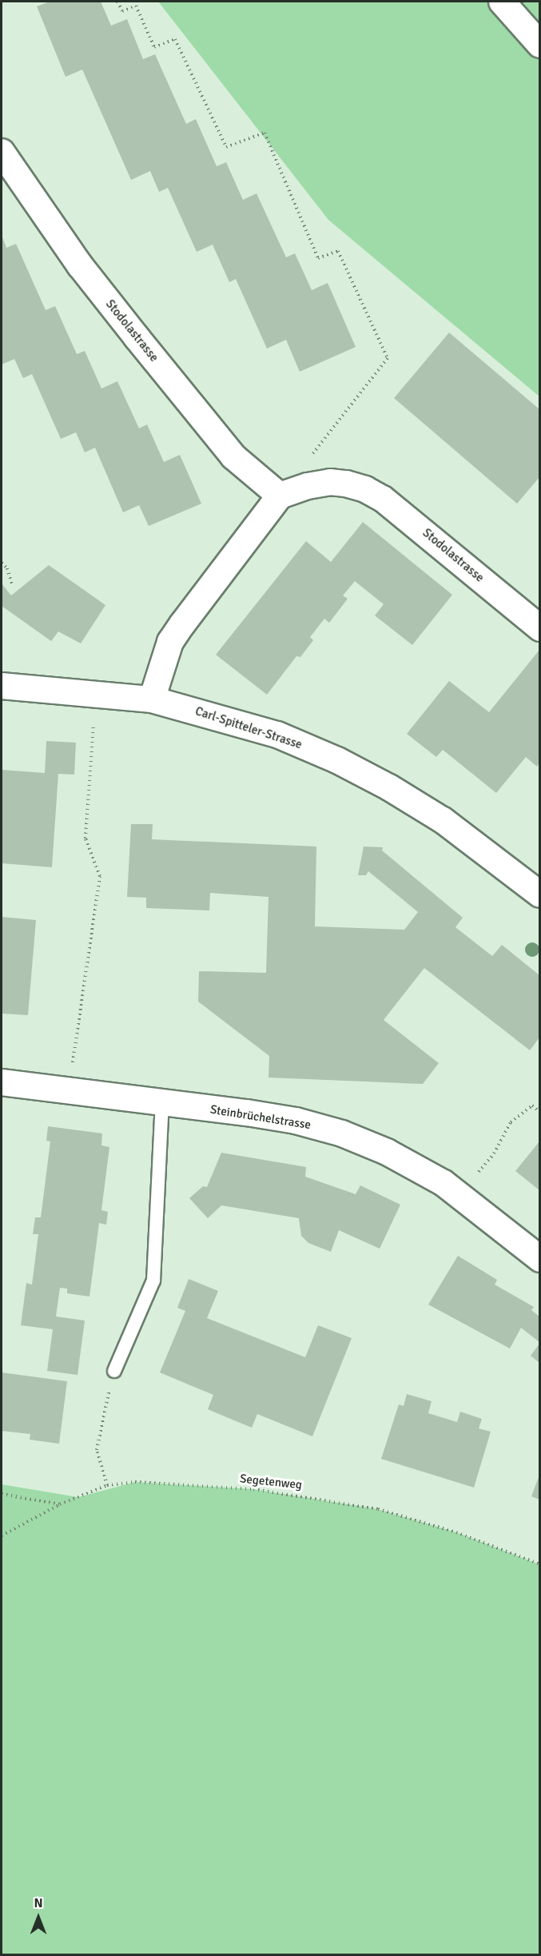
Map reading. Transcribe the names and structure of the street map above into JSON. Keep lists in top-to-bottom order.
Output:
{
  "streets": {
    "street": ["Stodolastrasse", "Carl-Spitteler-Strasse", "Steinbrüchelstrasse"],
    "path": ["Segetenweg"]
  },
  "north": "top"
}
